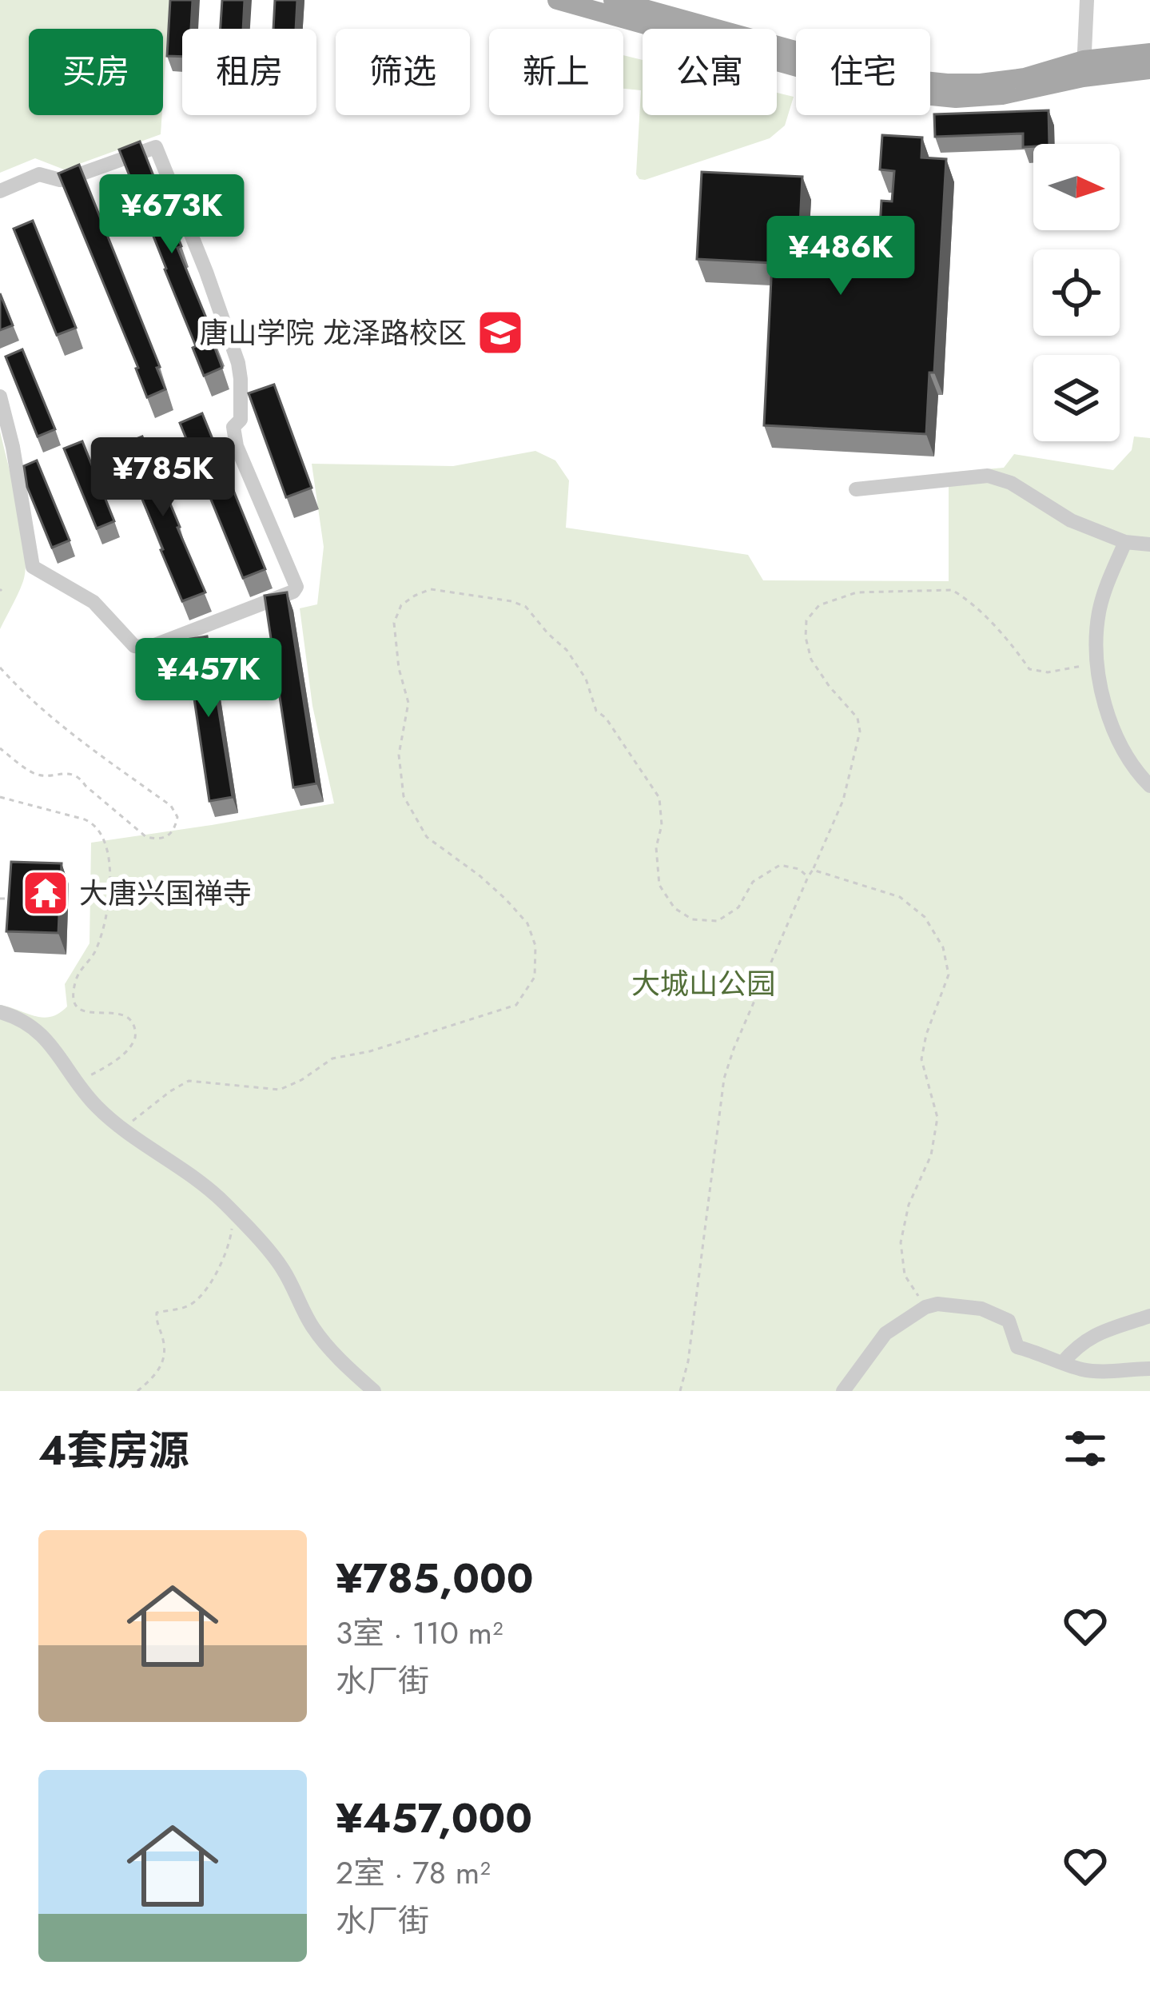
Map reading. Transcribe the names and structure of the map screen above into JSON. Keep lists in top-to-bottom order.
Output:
{
  "parks": ["大城山公园"],
  "places": {
    "school or university": ["唐山学院 龙泽路校区"],
    "temple": ["大唐兴国禅寺"]
  },
  "north": "right",
  "page": {
    "chip": [
      "买房",
      "租房",
      "筛选",
      "新上",
      "公寓",
      "住宅"
    ],
    "price": [
      "¥673K",
      "¥486K",
      "¥785K",
      "¥457K"
    ],
    "heading": "4套房源",
    "list": [
      {
        "name": "¥785,000",
        "note": "3室 · 110 m² · 水厂街"
      },
      {
        "name": "¥457,000",
        "note": "2室 · 78 m² · 水厂街"
      }
    ]
  }
}
